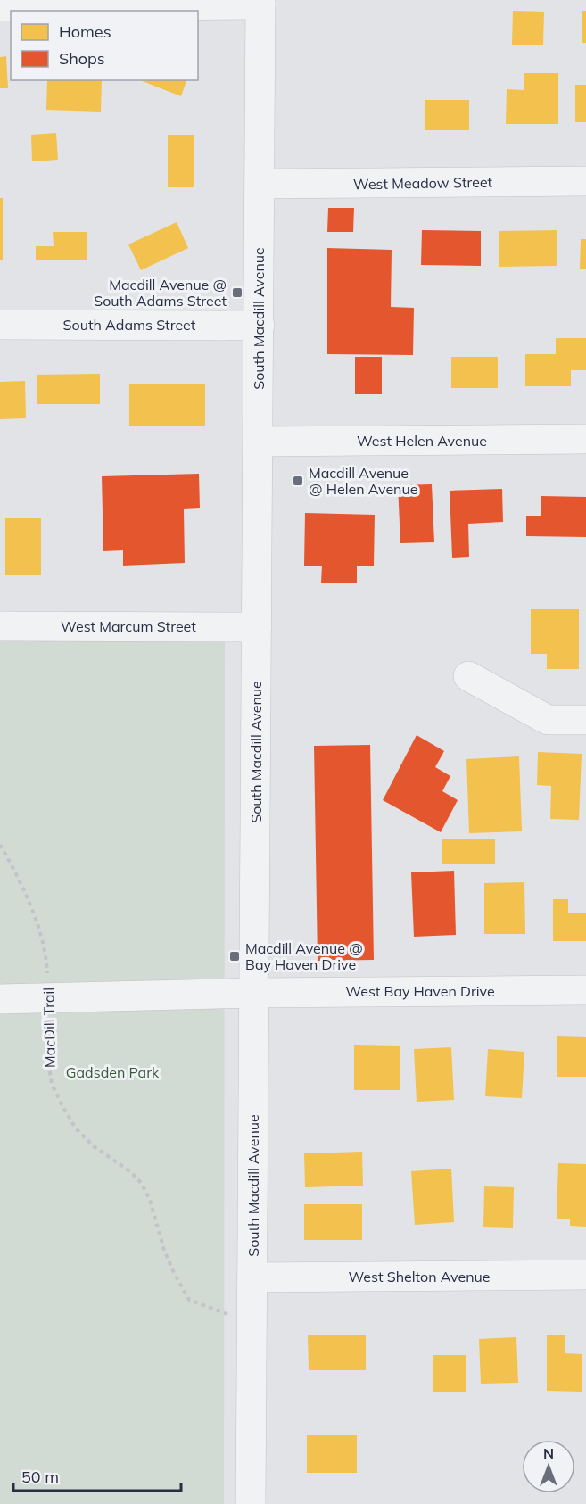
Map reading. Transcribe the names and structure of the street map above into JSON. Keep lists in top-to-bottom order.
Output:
{
  "streets": {
    "street": [
      "West Meadow Street",
      "South Macdill Avenue",
      "South Adams Street",
      "West Helen Avenue",
      "West Marcum Street",
      "West Bay Haven Drive",
      "West Shelton Avenue"
    ],
    "path": ["MacDill Trail"]
  },
  "crossings": [
    ["West Meadow Street", "South Macdill Avenue"],
    ["South Macdill Avenue", "South Adams Street"],
    ["South Macdill Avenue", "West Helen Avenue"],
    ["South Macdill Avenue", "West Marcum Street"],
    ["South Macdill Avenue", "West Bay Haven Drive"],
    ["South Macdill Avenue", "MacDill Trail"],
    ["South Macdill Avenue", "West Shelton Avenue"],
    ["West Bay Haven Drive", "MacDill Trail"]
  ],
  "parks": ["Gadsden Park"],
  "places": {
    "transit": ["Macdill Avenue @ South Adams Street", "Macdill Avenue @ Helen Avenue", "Macdill Avenue @ Bay Haven Drive"]
  },
  "legend": ["Homes", "Shops"],
  "scale_bar": "50 m",
  "north": "top"
}
